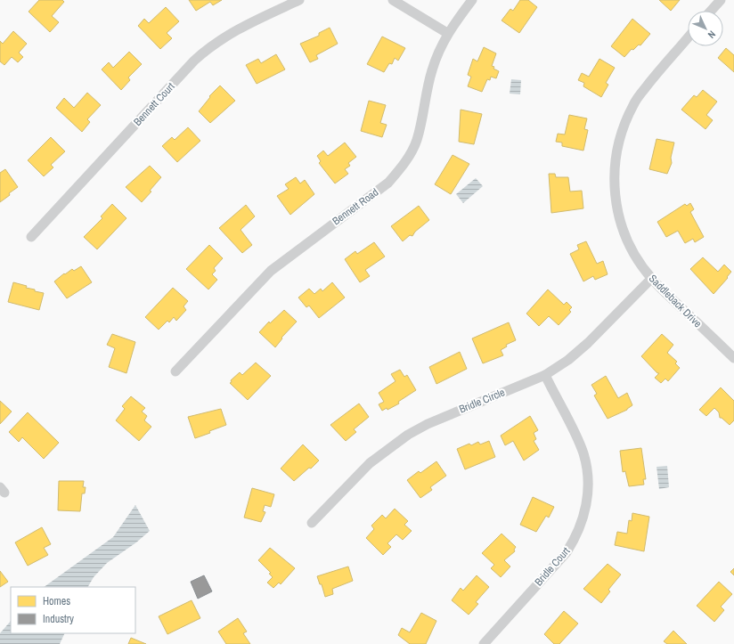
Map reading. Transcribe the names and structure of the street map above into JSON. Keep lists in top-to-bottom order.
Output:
{
  "streets": {
    "street": [
      "Bennett Court",
      "Bennett Road",
      "Saddleback Drive",
      "Bridle Circle",
      "Bridle Court"
    ]
  },
  "crossings": [
    ["Saddleback Drive", "Bridle Circle"],
    ["Bridle Circle", "Bridle Court"]
  ],
  "legend": ["Homes", "Industry"],
  "north": "bottom right"
}
